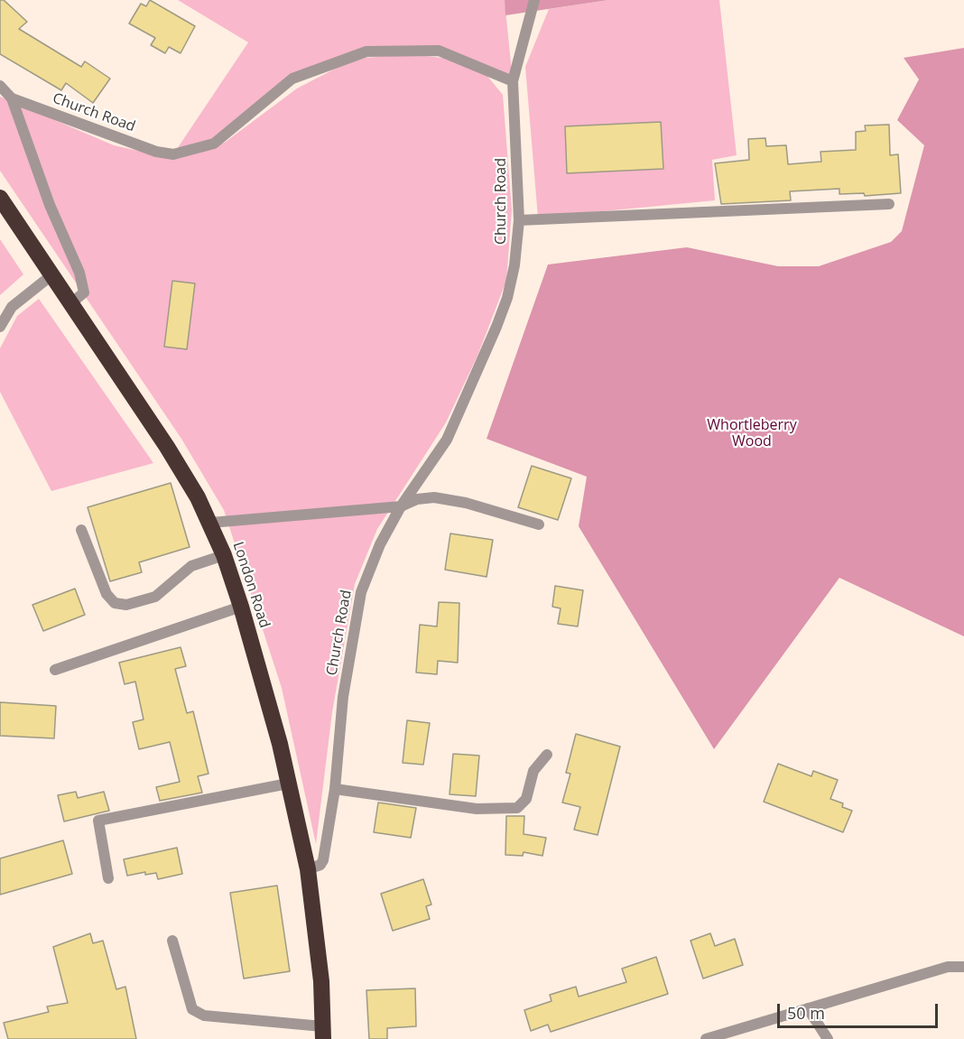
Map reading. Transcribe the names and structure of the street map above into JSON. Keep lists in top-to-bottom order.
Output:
{
  "streets": {
    "highway": ["London Road"],
    "street": ["Church Road"]
  },
  "crossings": [
    ["Church Road", "London Road"]
  ],
  "parks": ["Whortleberry Wood"],
  "scale_bar": "50 m"
}
